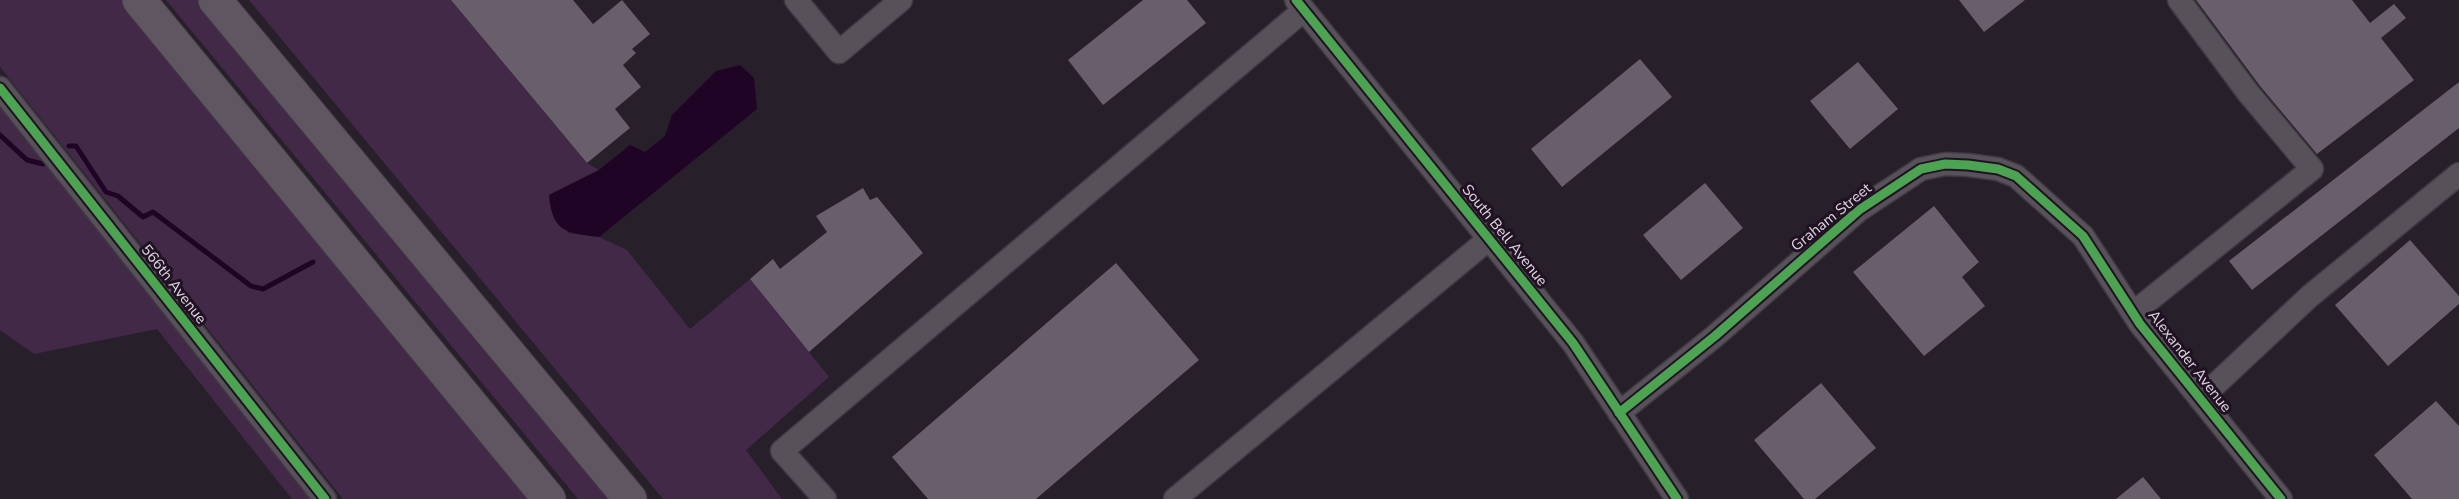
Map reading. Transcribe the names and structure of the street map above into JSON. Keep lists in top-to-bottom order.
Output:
{
  "streets": {
    "street": [
      "Graham Street",
      "South Bell Avenue",
      "566th Avenue",
      "Alexander Avenue"
    ]
  },
  "crossings": [
    ["Graham Street", "South Bell Avenue"],
    ["Graham Street", "Alexander Avenue"]
  ]
}
